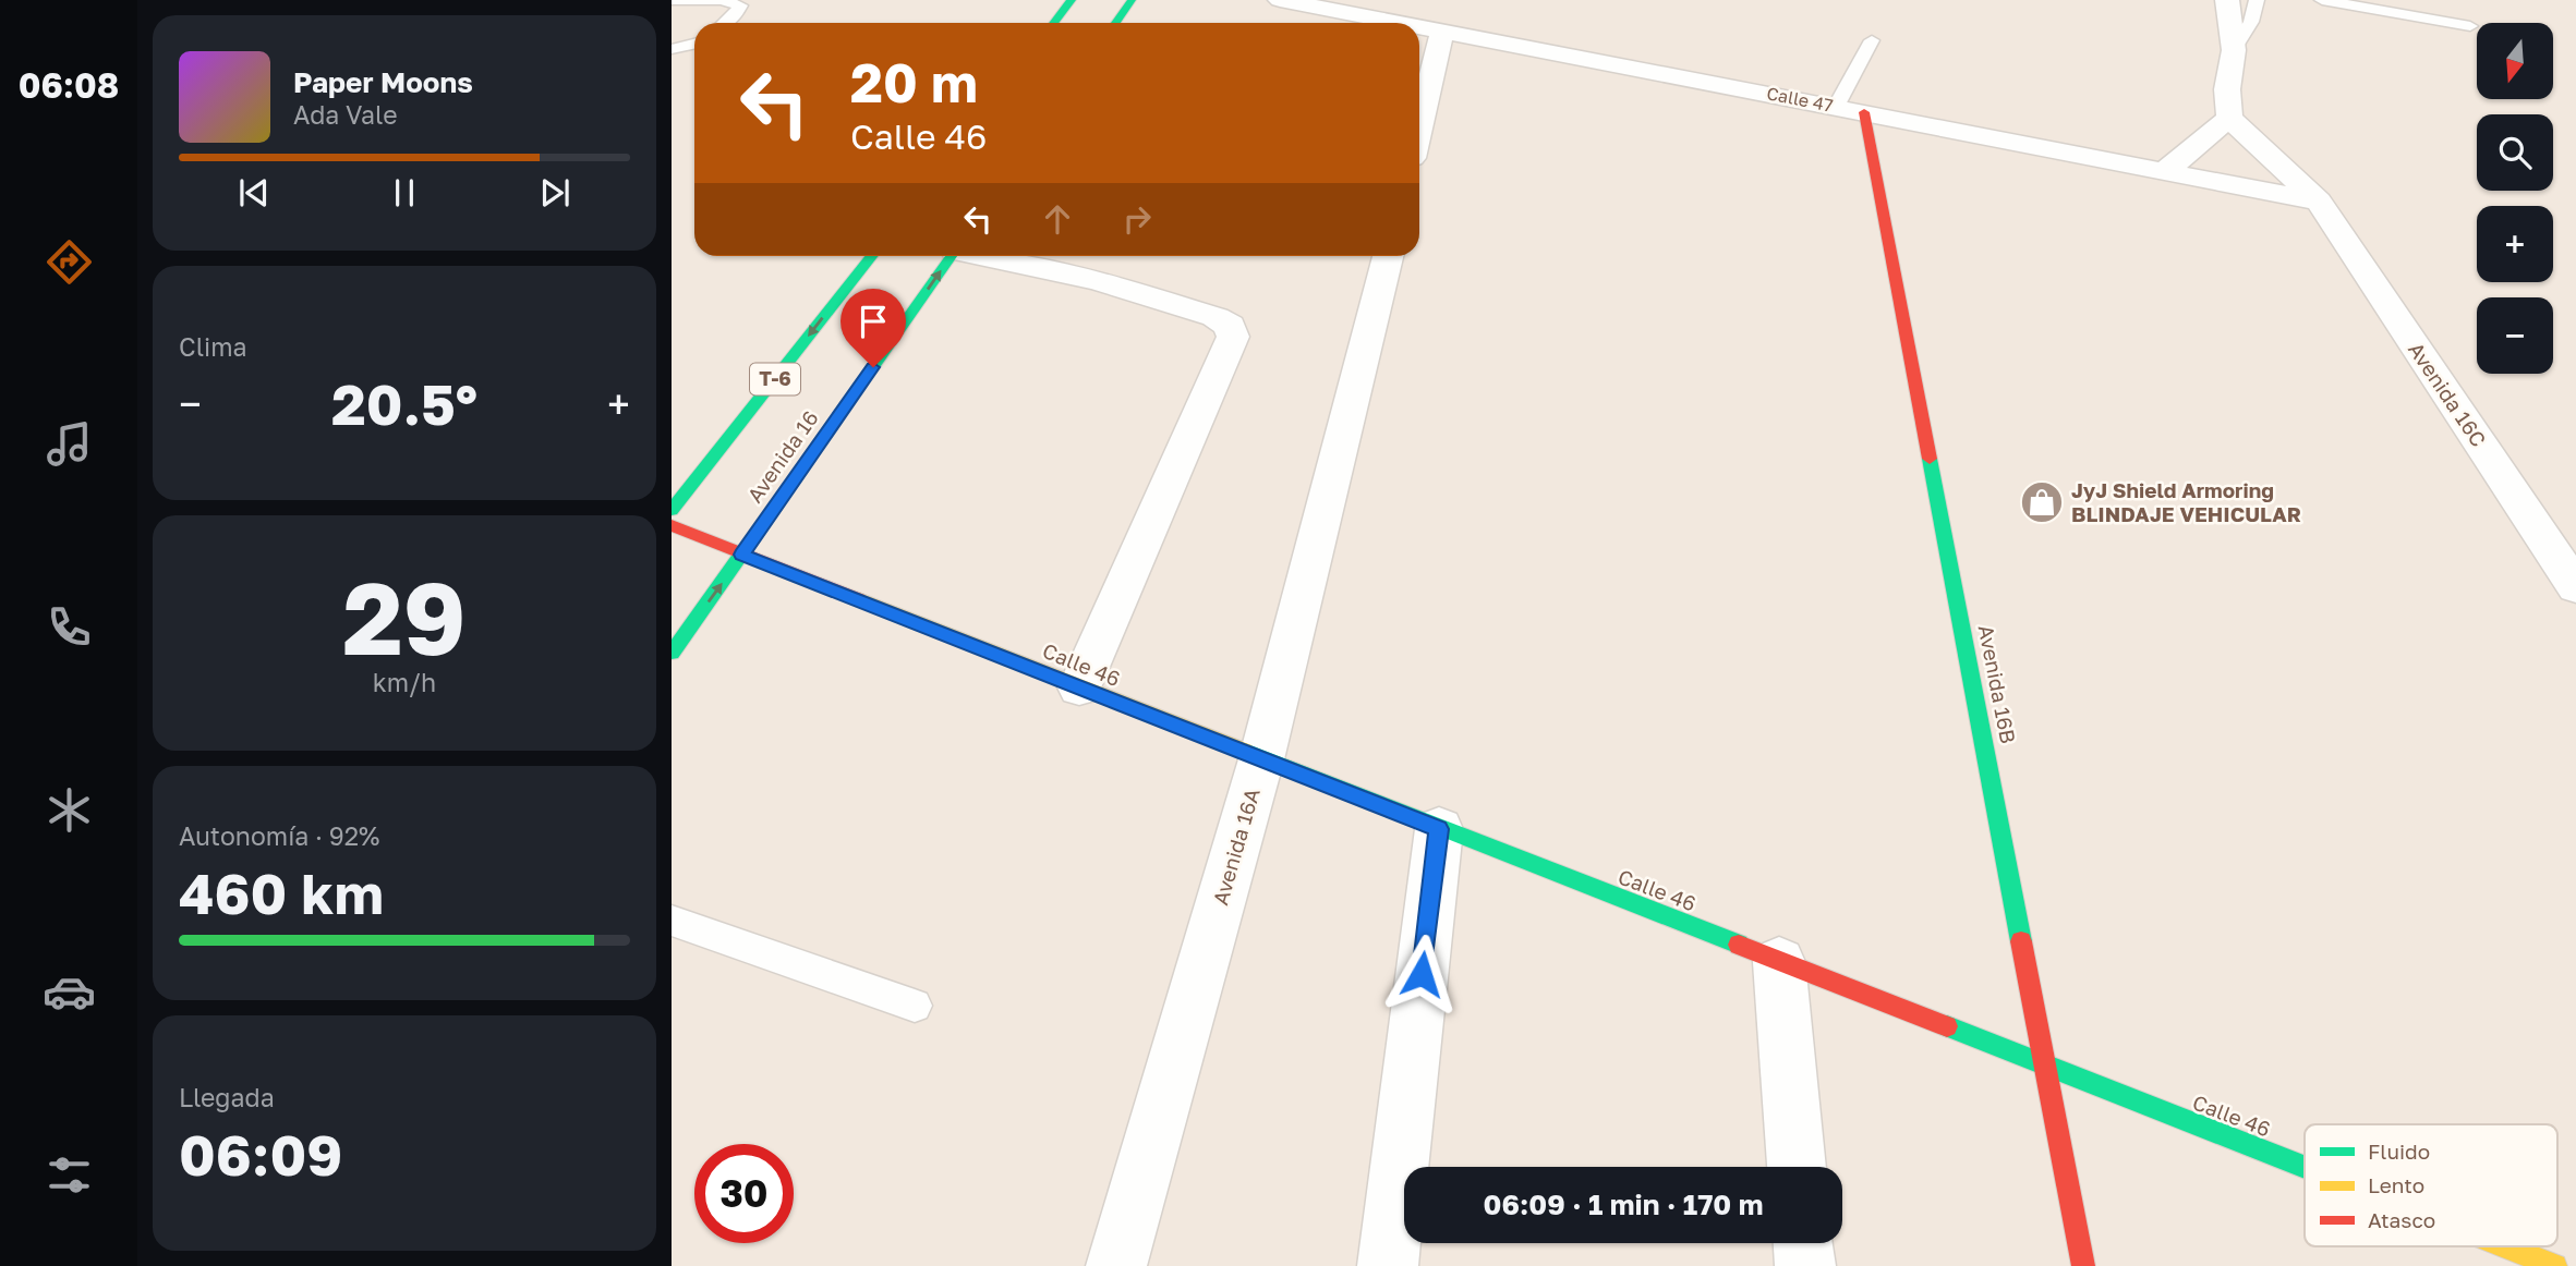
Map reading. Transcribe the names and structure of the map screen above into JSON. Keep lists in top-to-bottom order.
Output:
{
  "streets": {
    "main road": [
      "T-6",
      "Avenida 16",
      "Calle 46",
      "Avenida 16B"
    ],
    "street": ["Calle 47", "Avenida 16C", "Avenida 16A"]
  },
  "crossings": [
    ["Calle 47", "Avenida 16C"],
    ["Calle 47", "Avenida 16B"],
    ["Avenida 16", "Calle 46"],
    ["Calle 46", "Avenida 16B"],
    ["Calle 46", "Avenida 16A"]
  ],
  "places": {
    "shop": ["JyJ Shield Armoring BLINDAJE VEHICULAR"]
  },
  "legend": ["Fluido", "Lento", "Atasco"],
  "north": "bottom",
  "page": {
    "tabs": "06:08",
    "map_buttons": ["+", "−"],
    "turn": ["20 m", "Calle 46"],
    "song": ["Paper Moons", "Ada Vale"],
    "tile": [
      "Clima",
      ["29", "km/h"],
      ["Autonomía · 92%", "460 km"],
      ["Llegada", "06:09"]
    ],
    "heat": ["−", "20.5°", "+"],
    "limit": "30",
    "trip": "06:09 · 1 min · 170 m"
  }
}
